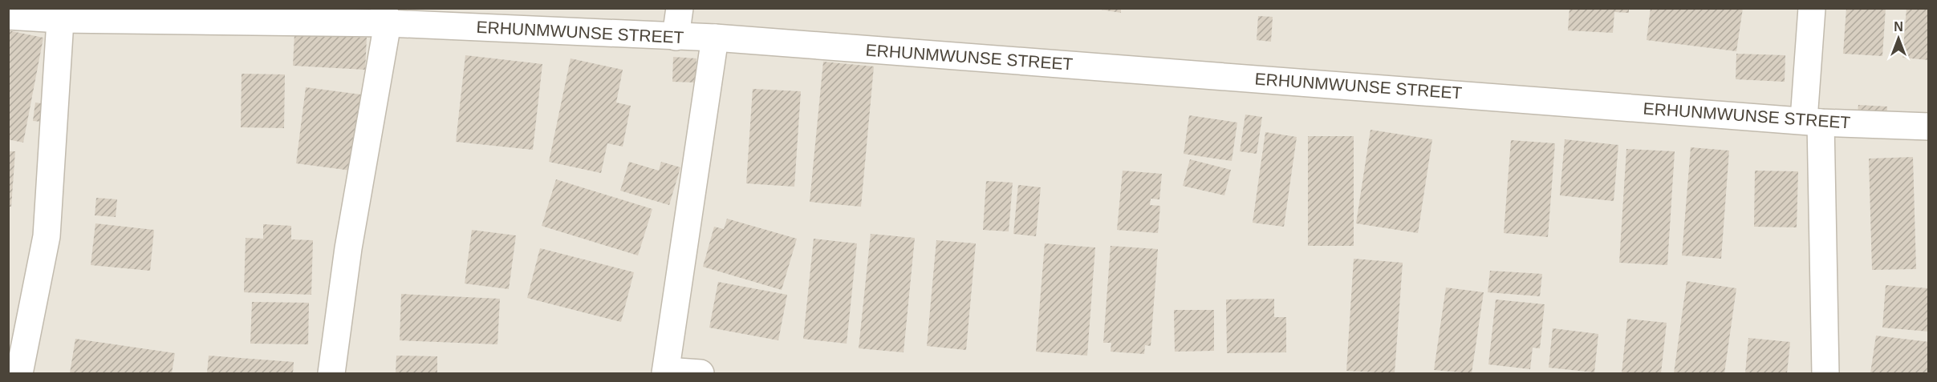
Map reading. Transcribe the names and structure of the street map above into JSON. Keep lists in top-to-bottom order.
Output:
{
  "streets": {
    "street": ["ERHUNMWUNSE STREET"]
  },
  "north": "top"
}
